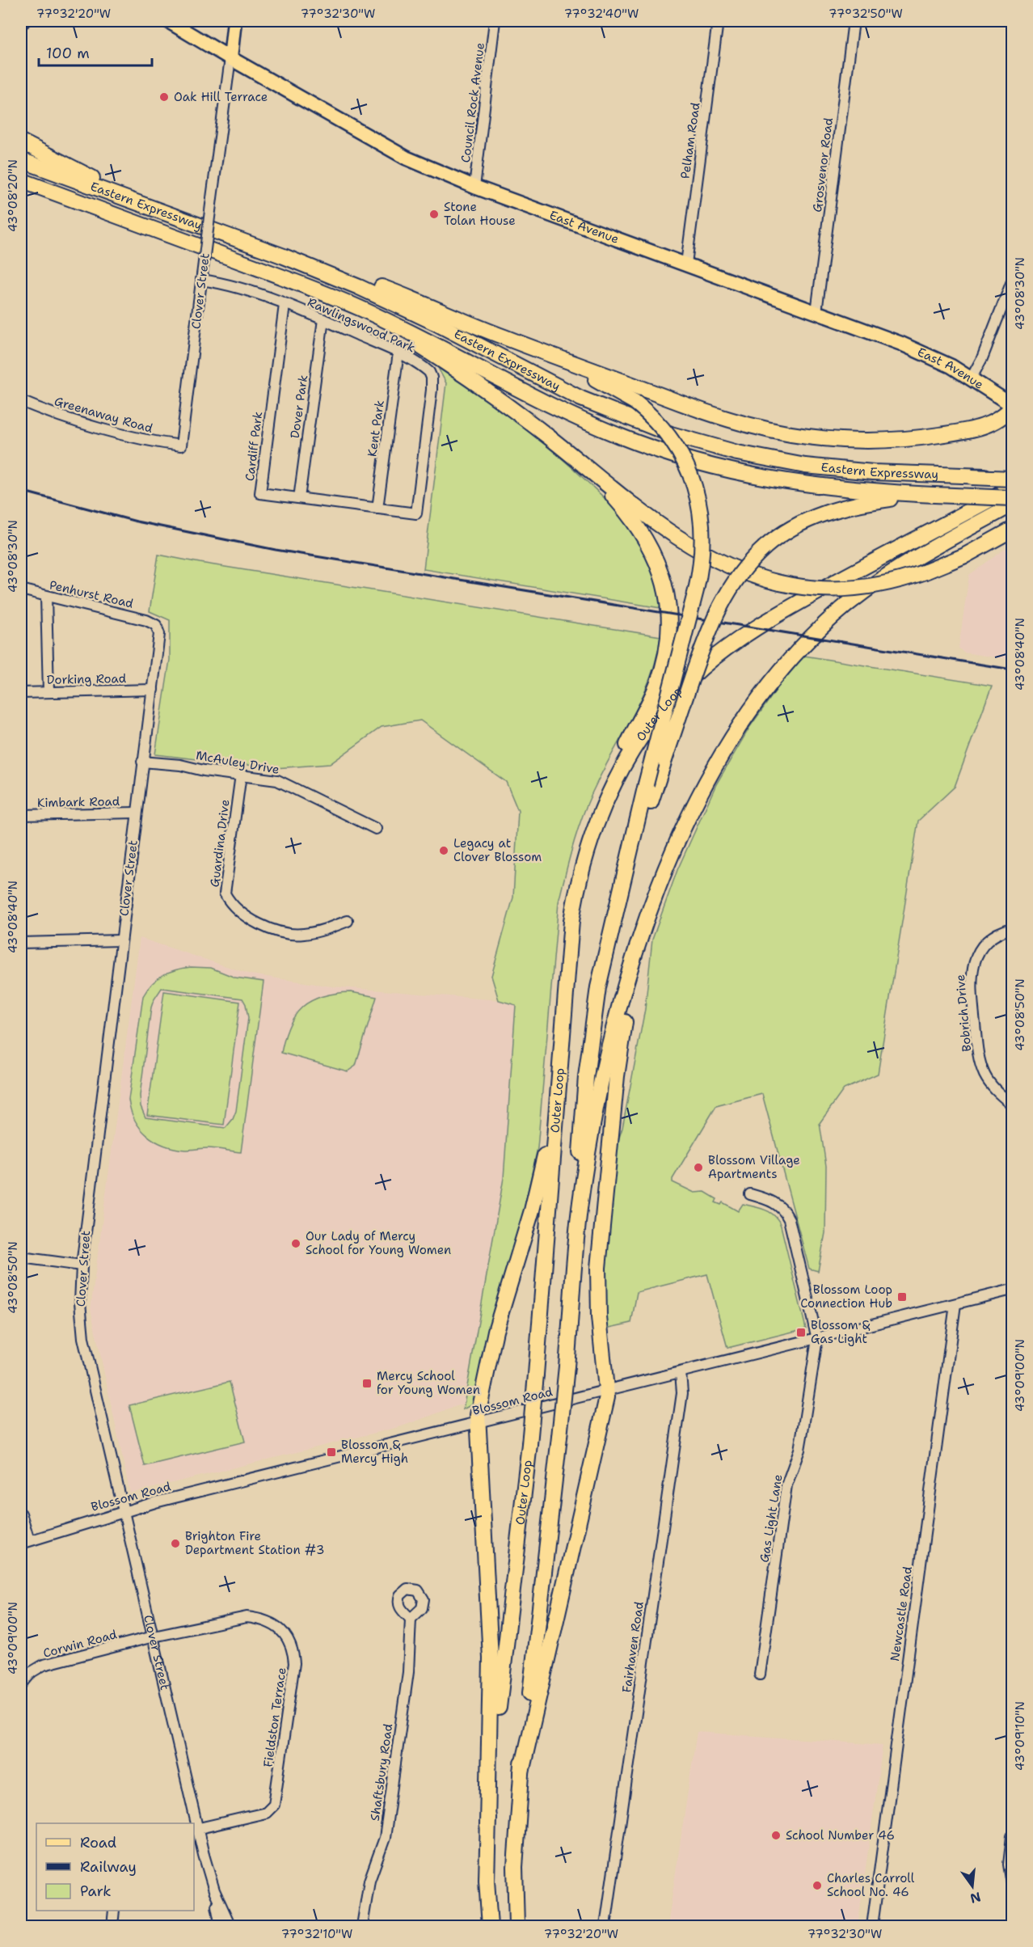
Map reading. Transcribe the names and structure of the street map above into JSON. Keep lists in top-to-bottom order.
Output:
{
  "streets": {
    "highway": ["Eastern Expressway", "Outer Loop"],
    "main road": ["East Avenue", "Clover Street"],
    "street": [
      "Council Rock Avenue",
      "Pelham Road",
      "Grosvenor Road",
      "Rawlingswood Park",
      "Dover Park",
      "Greenaway Road",
      "Kent Park",
      "Cardiff Park",
      "Penhurst Road",
      "Dorking Road",
      "McAuley Drive",
      "Kimbark Road",
      "Guardina Drive",
      "Bobrich Drive",
      "Blossom Road",
      "Gas Light Lane",
      "Newcastle Road",
      "Corwin Road",
      "Fairhaven Road",
      "Fieldston Terrace",
      "Shaftsbury Road"
    ]
  },
  "crossings": [
    ["Council Rock Avenue", "East Avenue"],
    ["Pelham Road", "East Avenue"],
    ["Grosvenor Road", "East Avenue"],
    ["Eastern Expressway", "Outer Loop"],
    ["East Avenue", "Clover Street"],
    ["Clover Street", "Rawlingswood Park"],
    ["Clover Street", "Greenaway Road"],
    ["Clover Street", "Penhurst Road"],
    ["Clover Street", "Dorking Road"],
    ["Clover Street", "McAuley Drive"],
    ["Clover Street", "Kimbark Road"],
    ["Clover Street", "Blossom Road"],
    ["Clover Street", "Corwin Road"],
    ["Clover Street", "Fieldston Terrace"],
    ["Rawlingswood Park", "Dover Park"],
    ["Rawlingswood Park", "Kent Park"],
    ["Rawlingswood Park", "Cardiff Park"],
    ["Dover Park", "Cardiff Park"],
    ["Kent Park", "Cardiff Park"],
    ["McAuley Drive", "Guardina Drive"],
    ["Blossom Road", "Gas Light Lane"],
    ["Blossom Road", "Newcastle Road"],
    ["Blossom Road", "Fairhaven Road"],
    ["Corwin Road", "Fieldston Terrace"]
  ],
  "places": {
    "other": [
      "Oak Hill Terrace",
      "Stone Tolan House",
      "Legacy at Clover Blossom",
      "Blossom Village Apartments",
      "Our Lady of Mercy School for Young Women",
      "Brighton Fire Department Station #3",
      "School Number 46",
      "Charles Carroll School No. 46"
    ],
    "transit": [
      "Blossom Loop Connection Hub",
      "Blossom & Gas Light",
      "Mercy School for Young Women",
      "Blossom & Mercy High"
    ]
  },
  "legend": ["Road", "Railway", "Park"],
  "scale_bar": "100 m",
  "north": "bottom",
  "coordinates": [
    "77°32'20\"W",
    "77°32'30\"W",
    "77°32'40\"W",
    "77°32'50\"W",
    "43°08'20\"N",
    "43°08'30\"N",
    "43°08'40\"N",
    "43°08'50\"N",
    "43°09'00\"N",
    "43°09'10\"N",
    "77°32'10\"W"
  ]
}
